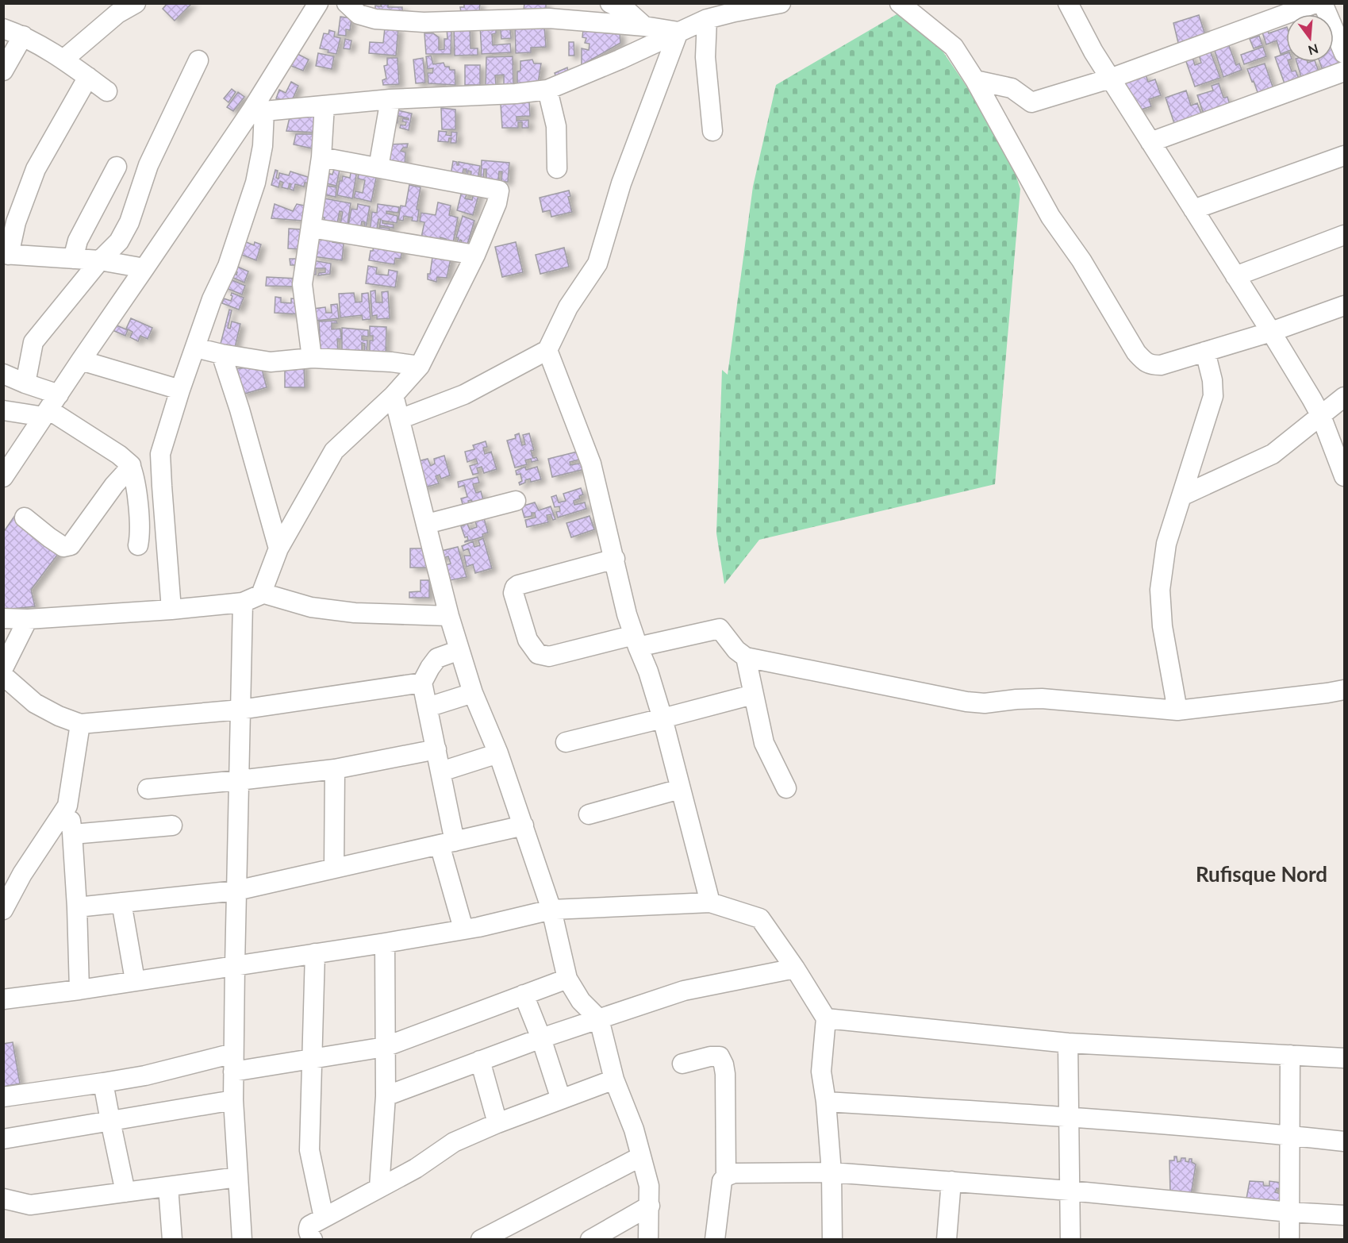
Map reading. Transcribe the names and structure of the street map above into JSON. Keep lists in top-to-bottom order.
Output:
{
  "districts": ["Rufisque Nord"],
  "north": "bottom"
}
